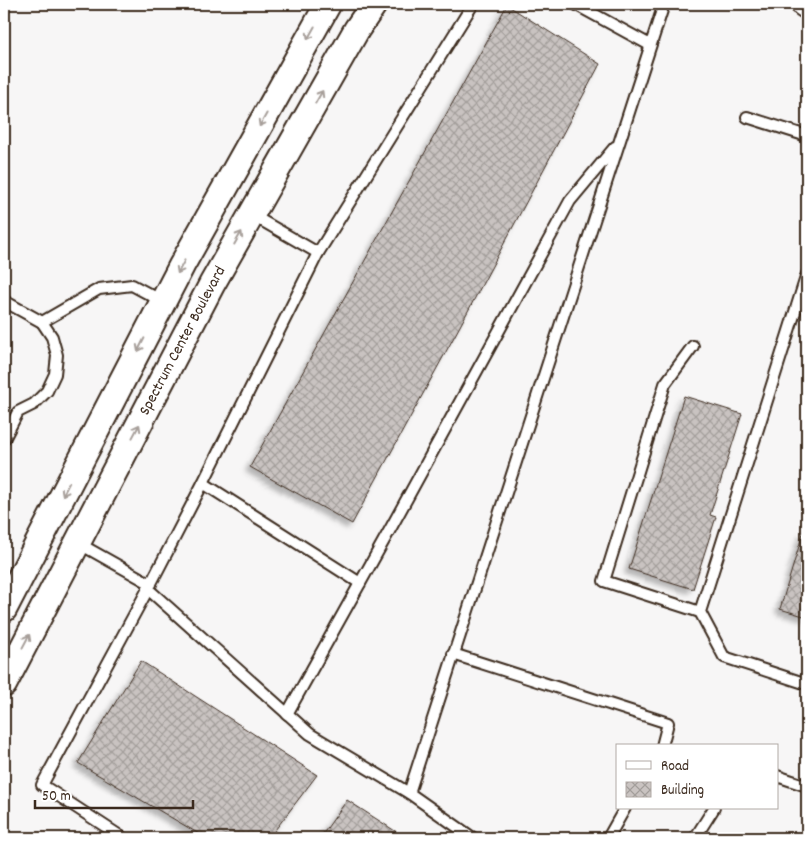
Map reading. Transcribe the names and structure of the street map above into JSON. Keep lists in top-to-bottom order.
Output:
{
  "streets": {
    "street": ["Spectrum Center Boulevard"]
  },
  "legend": ["Road", "Building"],
  "scale_bar": "50 m"
}
